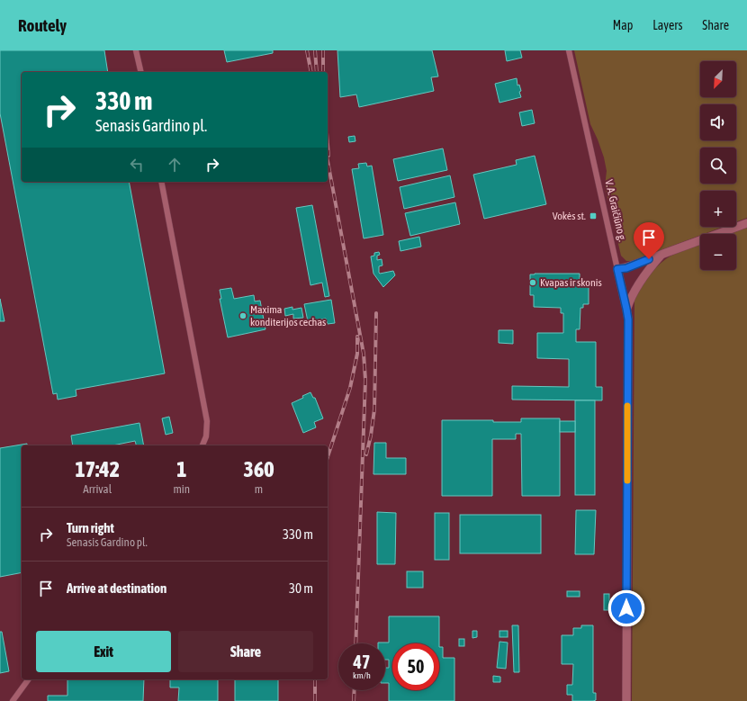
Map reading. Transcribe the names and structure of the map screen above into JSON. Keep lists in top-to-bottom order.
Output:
{
  "streets": {
    "main road": ["V. A. Graičiūno g."]
  },
  "places": {
    "transit": ["Vokės st."],
    "other": ["Kvapas ir skonis", "Maxima konditerijos cechas"]
  },
  "north": "bottom left",
  "page": {
    "header": "Routely",
    "nav": ["Map", "Layers", "Share"],
    "map_buttons": ["+", "−"],
    "turn": ["330 m", "Senasis Gardino pl."],
    "eta": [
      "17:42",
      "Arrival",
      "1",
      "min",
      "360",
      "m"
    ],
    "list": [
      {
        "name": "Turn right",
        "note": "Senasis Gardino pl.",
        "value": "330 m"
      },
      {
        "name": "Arrive at destination",
        "value": "30 m"
      }
    ],
    "buttons": ["Exit", "Share"],
    "speed": "47 km/h",
    "limit": "50"
  }
}
